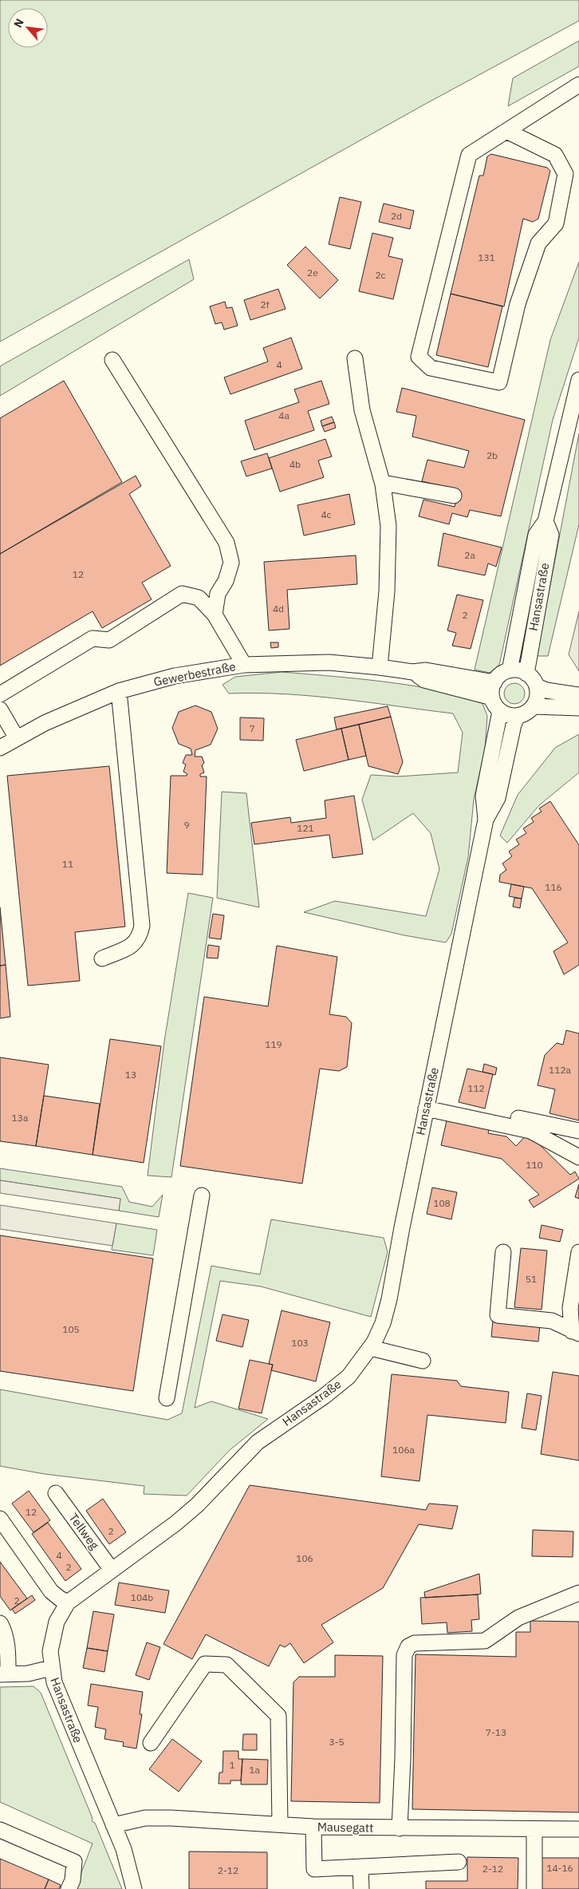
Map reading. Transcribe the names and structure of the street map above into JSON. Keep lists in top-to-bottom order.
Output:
{
  "streets": {
    "street": [
      "Hansastraße",
      "Gewerbestraße",
      "Tellweg",
      "Mausegatt"
    ]
  },
  "crossings": [
    ["Hansastraße", "Gewerbestraße"],
    ["Hansastraße", "Tellweg"],
    ["Hansastraße", "Mausegatt"]
  ],
  "house_numbers": [
    "2d",
    "131",
    "2e",
    "2c",
    "2f",
    "4",
    "4a",
    "2b",
    "4b",
    "4c",
    "2a",
    "12",
    "4d",
    "2",
    "7",
    "9",
    "121",
    "11",
    "116",
    "119",
    "112a",
    "13",
    "112",
    "13a",
    "110",
    "108",
    "51",
    "105",
    "103",
    "106a",
    "12",
    "2",
    "4",
    "106",
    "2",
    "104b",
    "2",
    "7-13",
    "3-5",
    "1",
    "1a",
    "14-16",
    "2-12",
    "2-12"
  ],
  "north": "top left"
}
